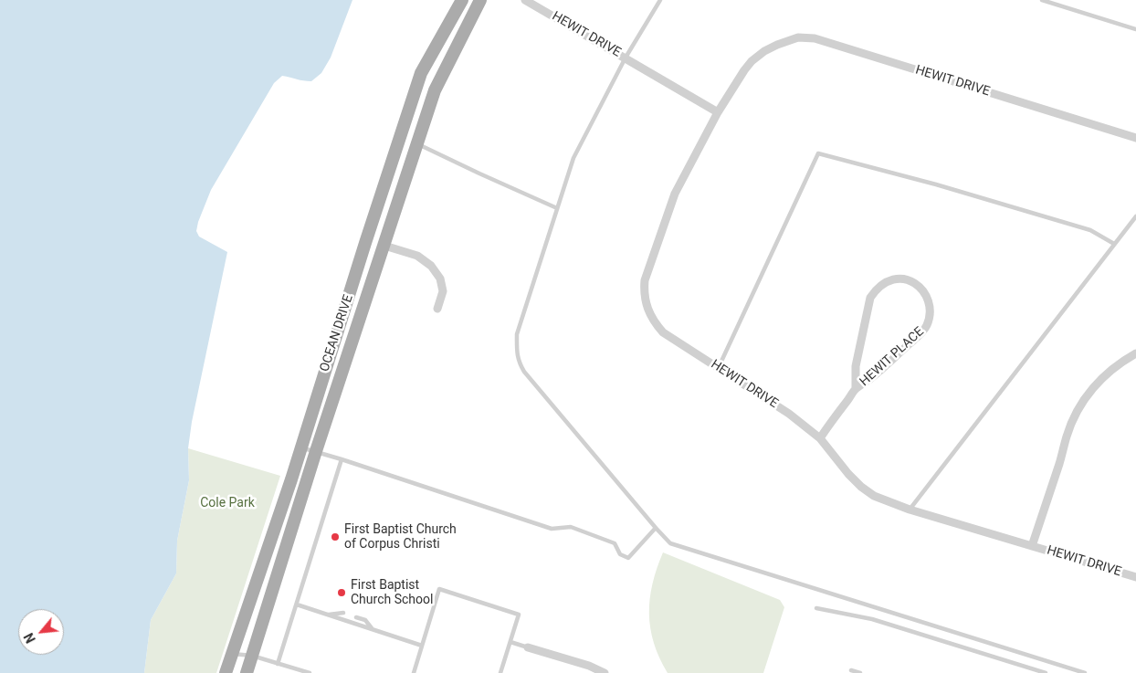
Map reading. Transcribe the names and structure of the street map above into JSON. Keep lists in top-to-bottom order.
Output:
{
  "streets": {
    "main road": ["OCEAN DRIVE"],
    "street": ["HEWIT DRIVE", "HEWIT PLACE"]
  },
  "crossings": [
    ["HEWIT DRIVE", "HEWIT PLACE"]
  ],
  "parks": ["Cole Park"],
  "places": ["First Baptist Church of Corpus Christi", "First Baptist Church School"],
  "north": "bottom left"
}
